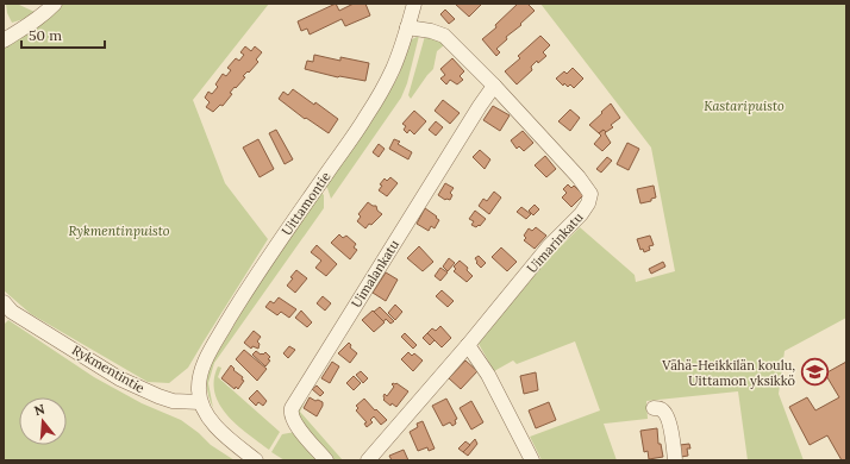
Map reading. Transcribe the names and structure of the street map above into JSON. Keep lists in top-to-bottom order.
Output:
{
  "streets": {
    "street": [
      "Uittamontie",
      "Uimarinkatu",
      "Uimalankatu",
      "Rykmentintie"
    ]
  },
  "crossings": [
    ["Uittamontie", "Uimarinkatu"],
    ["Uittamontie", "Rykmentintie"],
    ["Uimarinkatu", "Uimalankatu"]
  ],
  "parks": ["Kastaripuisto", "Rykmentinpuisto"],
  "places": {
    "school or university": ["Vähä-Heikkilän koulu, Uittamon yksikkö"]
  },
  "scale_bar": "50 m",
  "north": "top"
}
